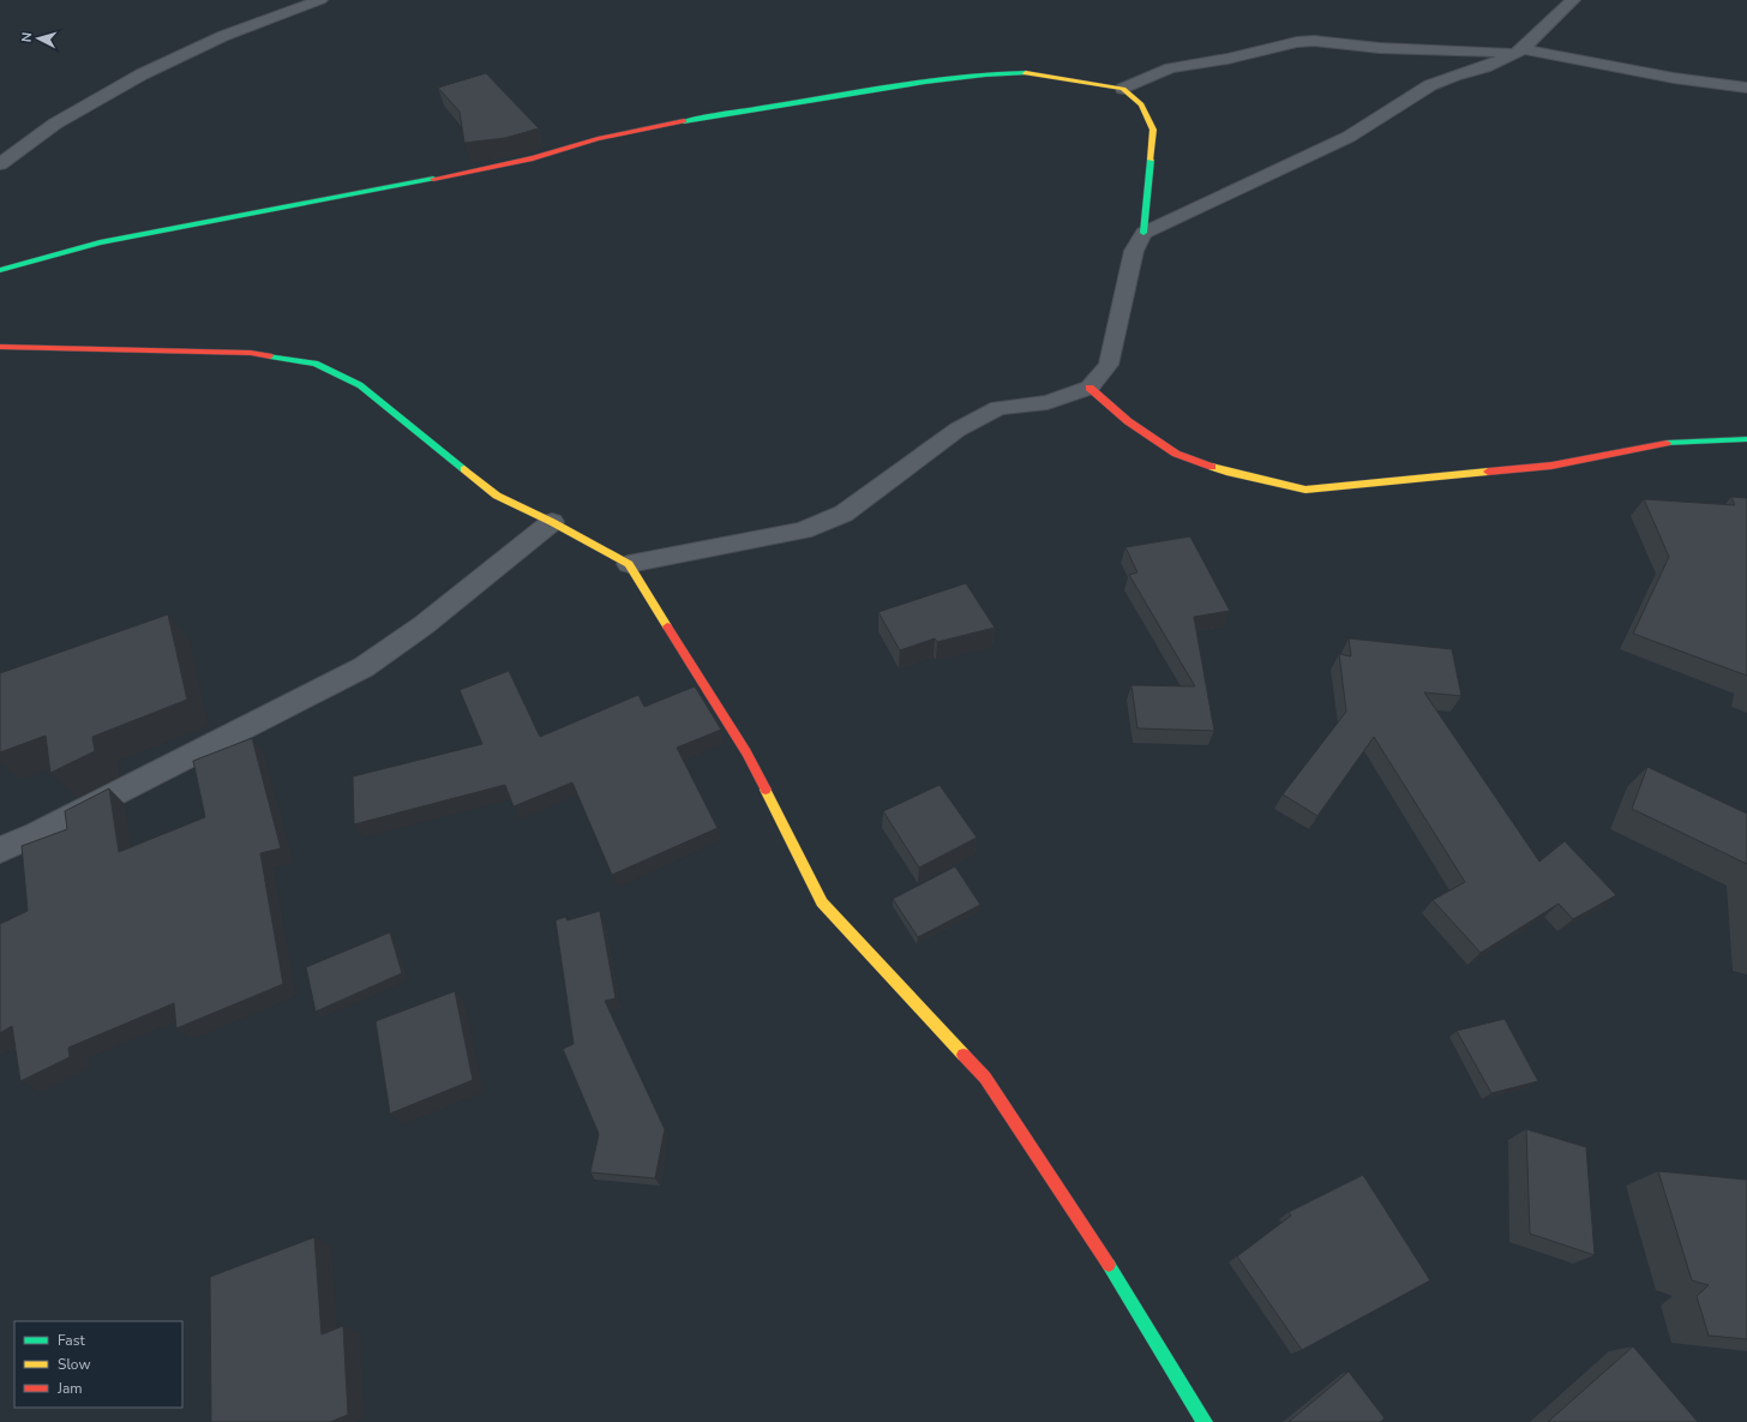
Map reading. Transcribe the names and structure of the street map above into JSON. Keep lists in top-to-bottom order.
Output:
{
  "legend": ["Fast", "Slow", "Jam"],
  "north": "left"
}
